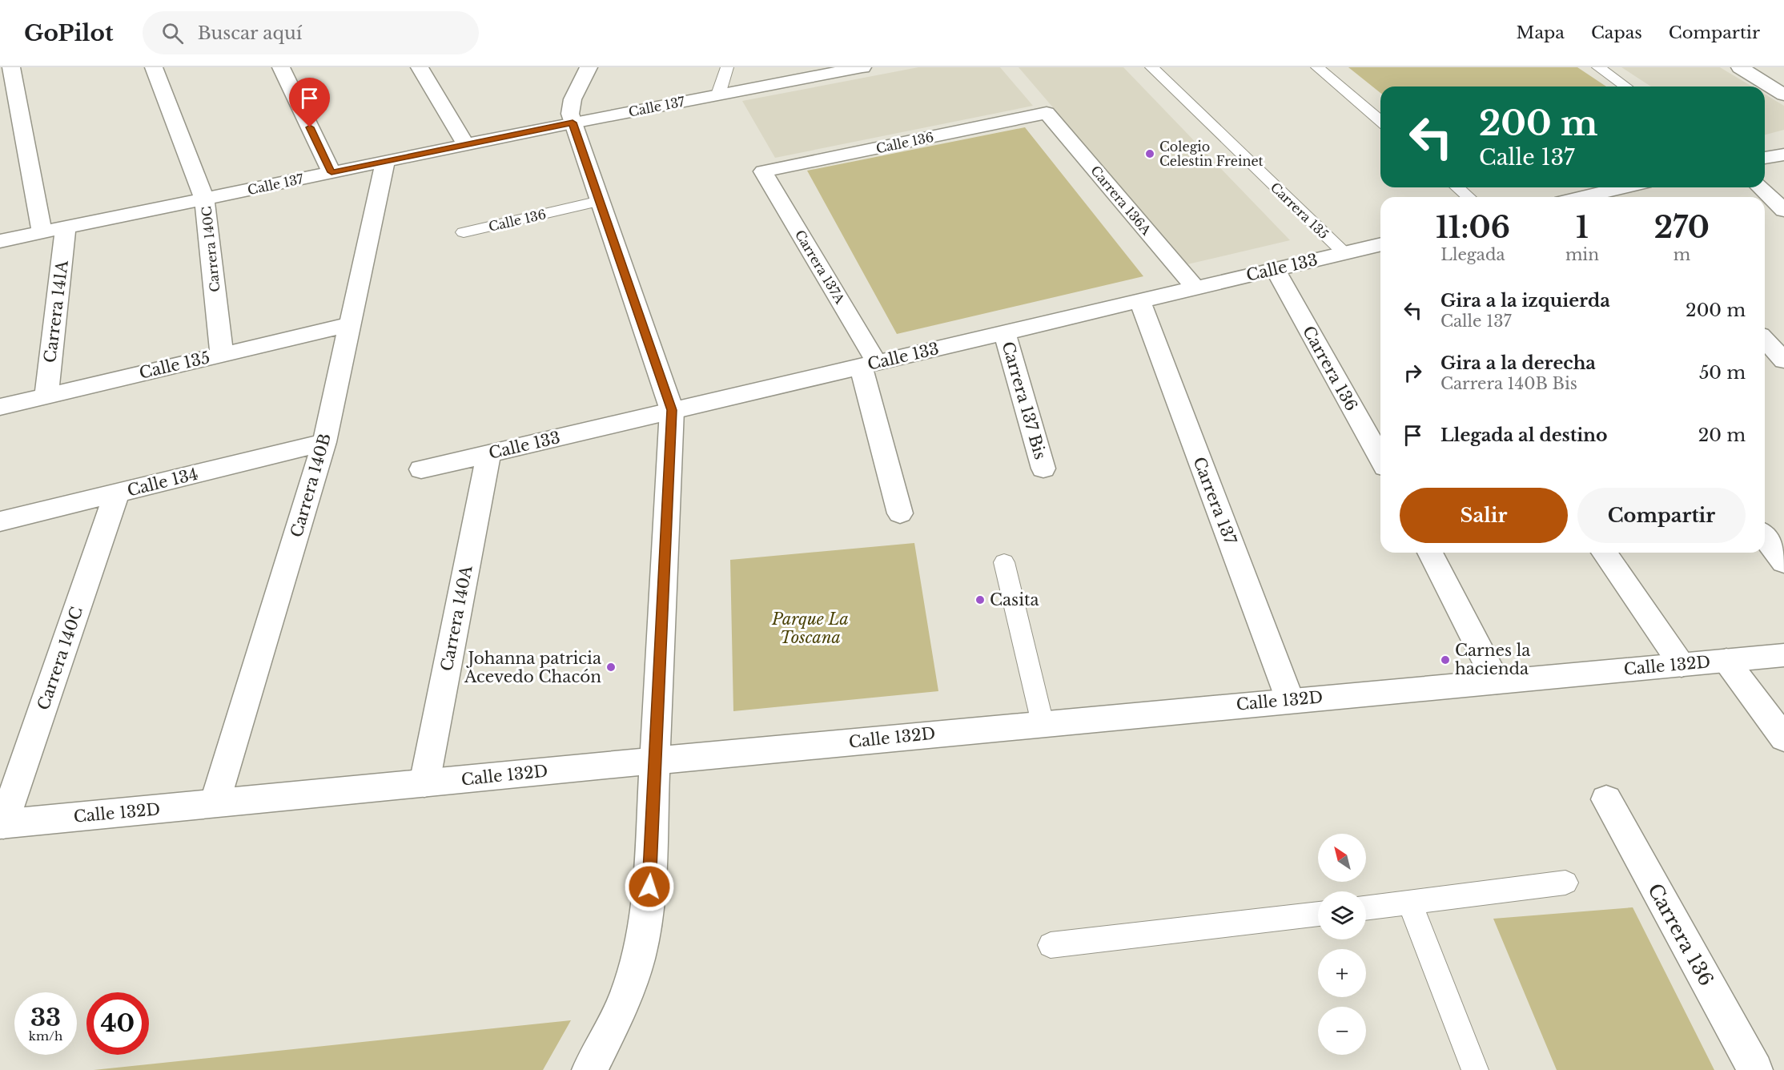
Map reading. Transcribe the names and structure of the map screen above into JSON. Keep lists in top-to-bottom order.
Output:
{
  "streets": {
    "street": [
      "Calle 137",
      "Calle 136",
      "Carrera 136A",
      "Carrera 140C",
      "Carrera 137A",
      "Calle 133",
      "Carrera 141A",
      "Calle 135",
      "Carrera 136",
      "Carrera 137 Bis",
      "Calle 134",
      "Carrera 140B",
      "Carrera 137",
      "Carrera 140A",
      "Calle 132D"
    ],
    "lane": ["Carrera 135"]
  },
  "crossings": [
    ["Calle 137", "Carrera 140C"],
    ["Calle 137", "Carrera 141A"],
    ["Calle 137", "Carrera 140B"],
    ["Calle 136", "Carrera 136A"],
    ["Calle 136", "Carrera 137A"],
    ["Carrera 136A", "Calle 133"],
    ["Carrera 135", "Calle 133"],
    ["Carrera 140C", "Calle 135"],
    ["Carrera 140C", "Calle 134"],
    ["Carrera 140C", "Calle 132D"],
    ["Carrera 137A", "Calle 133"],
    ["Calle 133", "Carrera 136"],
    ["Calle 133", "Carrera 137 Bis"],
    ["Calle 133", "Carrera 137"],
    ["Calle 133", "Carrera 140A"],
    ["Carrera 141A", "Calle 135"],
    ["Calle 135", "Carrera 140B"],
    ["Calle 134", "Carrera 140B"],
    ["Carrera 140B", "Calle 132D"],
    ["Carrera 137", "Calle 132D"],
    ["Carrera 140A", "Calle 132D"]
  ],
  "parks": ["Parque La Toscana"],
  "places": [
    "Colegio Celestin Freinet",
    "Casita",
    "Carnes la hacienda",
    "Johanna patricia Acevedo Chacón"
  ],
  "north": "top left",
  "page": {
    "header": "GoPilot",
    "search": "Buscar aquí",
    "nav": ["Mapa", "Capas", "Compartir"],
    "turn": ["200 m", "Calle 137"],
    "eta": [
      "11:06",
      "Llegada",
      "1",
      "min",
      "270",
      "m"
    ],
    "list": [
      {
        "name": "Gira a la izquierda",
        "note": "Calle 137",
        "value": "200 m"
      },
      {
        "name": "Gira a la derecha",
        "note": "Carrera 140B Bis",
        "value": "50 m"
      },
      {
        "name": "Llegada al destino",
        "value": "20 m"
      }
    ],
    "buttons": ["Salir", "Compartir"],
    "map_buttons": ["+", "−"],
    "speed": "33 km/h",
    "limit": "40"
  }
}
